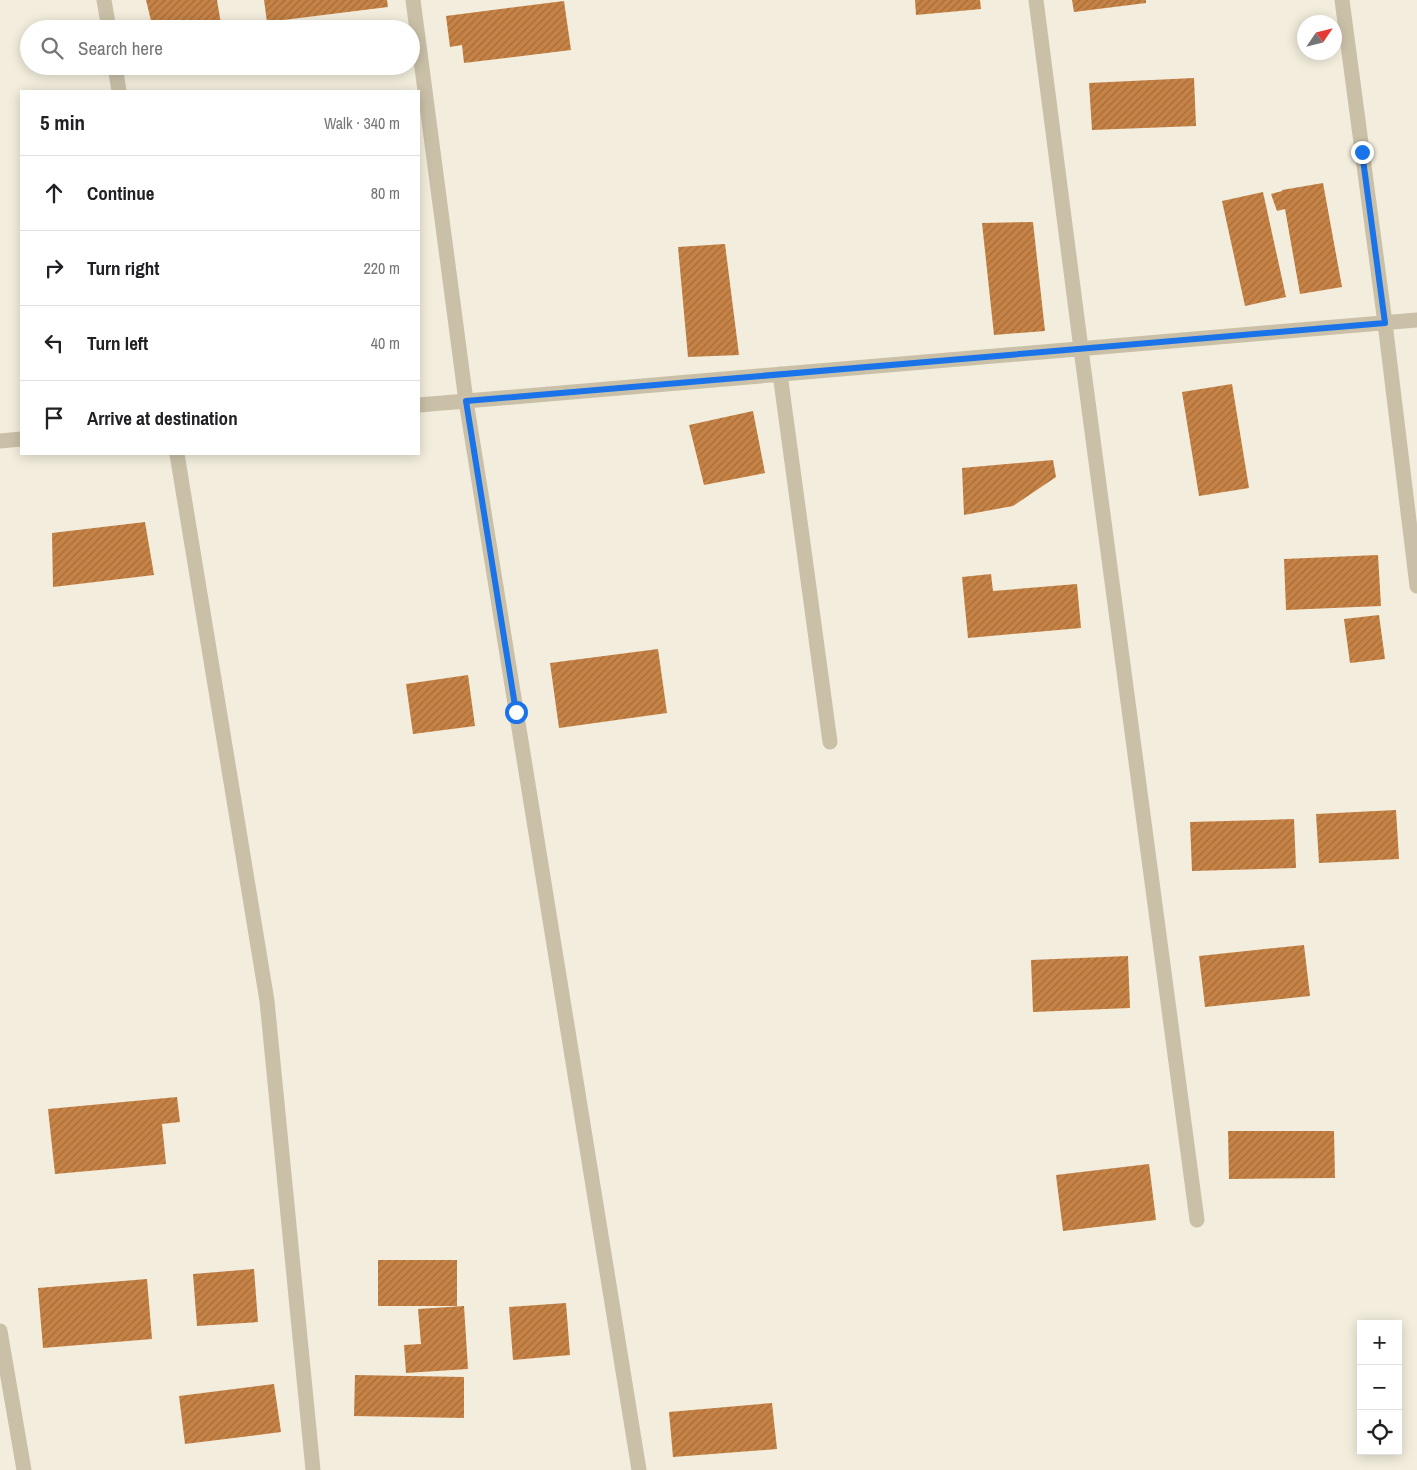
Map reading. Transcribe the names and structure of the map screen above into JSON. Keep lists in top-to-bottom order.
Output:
{
  "north": "top right",
  "page": {
    "search": "Search here",
    "heading": ["5 min", "Walk · 340 m"],
    "list": [
      ["Continue", "80 m"],
      ["Turn right", "220 m"],
      ["Turn left", "40 m"],
      "Arrive at destination"
    ],
    "map_buttons": ["+", "−"]
  }
}
